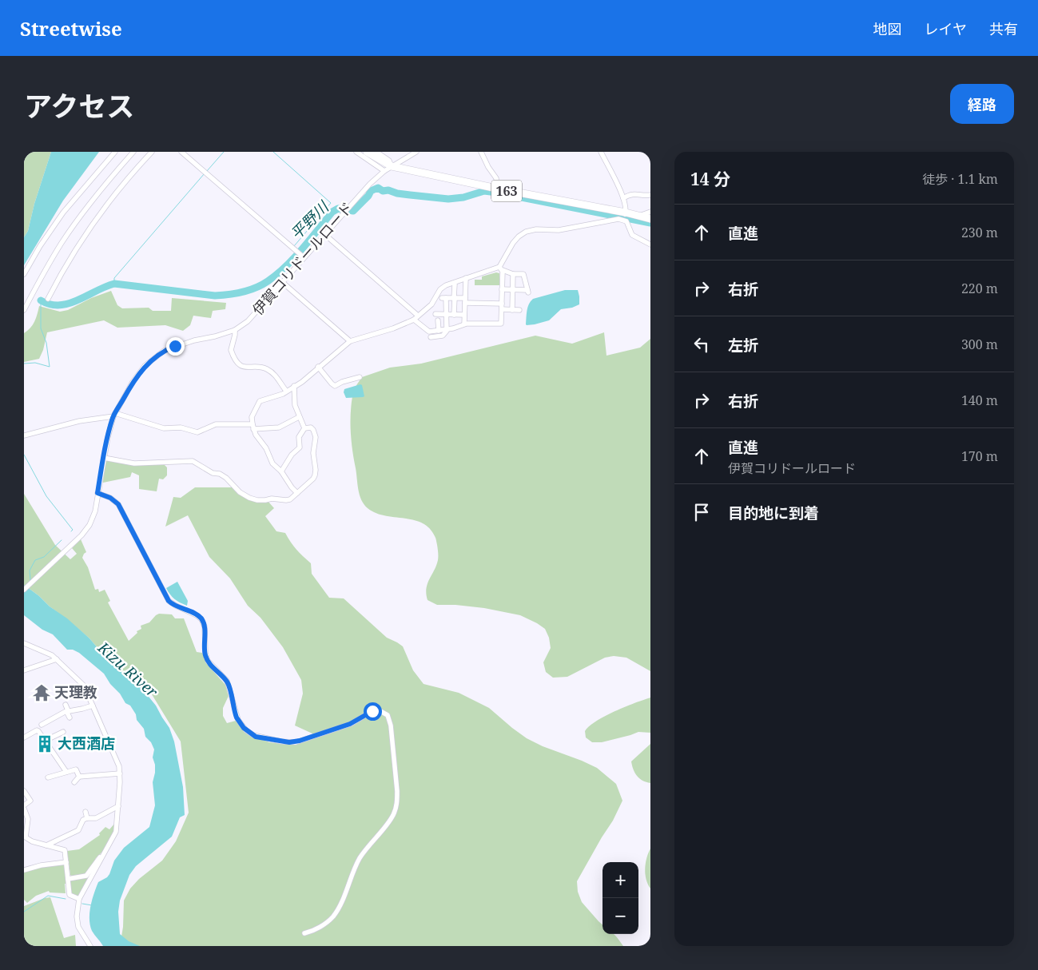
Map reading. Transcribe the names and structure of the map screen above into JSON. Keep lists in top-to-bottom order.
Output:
{
  "streets": {
    "highway": ["163"],
    "street": ["伊賀コリドールロード"]
  },
  "crossings": [
    ["163", "伊賀コリドールロード"]
  ],
  "water": ["平野川", "Kizu River"],
  "places": {
    "temple": ["天理教"],
    "building": ["大西酒店"]
  },
  "page": {
    "header": "Streetwise",
    "nav": ["地図", "レイヤ", "共有"],
    "title": "アクセス",
    "buttons": "経路",
    "heading": ["14 分", "徒歩 · 1.1 km"],
    "list": [
      ["直進", "230 m"],
      ["右折", "220 m"],
      ["左折", "300 m"],
      ["右折", "140 m"],
      ["直進", "伊賀コリドールロード", "170 m"],
      "目的地に到着"
    ],
    "map_buttons": ["+", "−"]
  }
}
